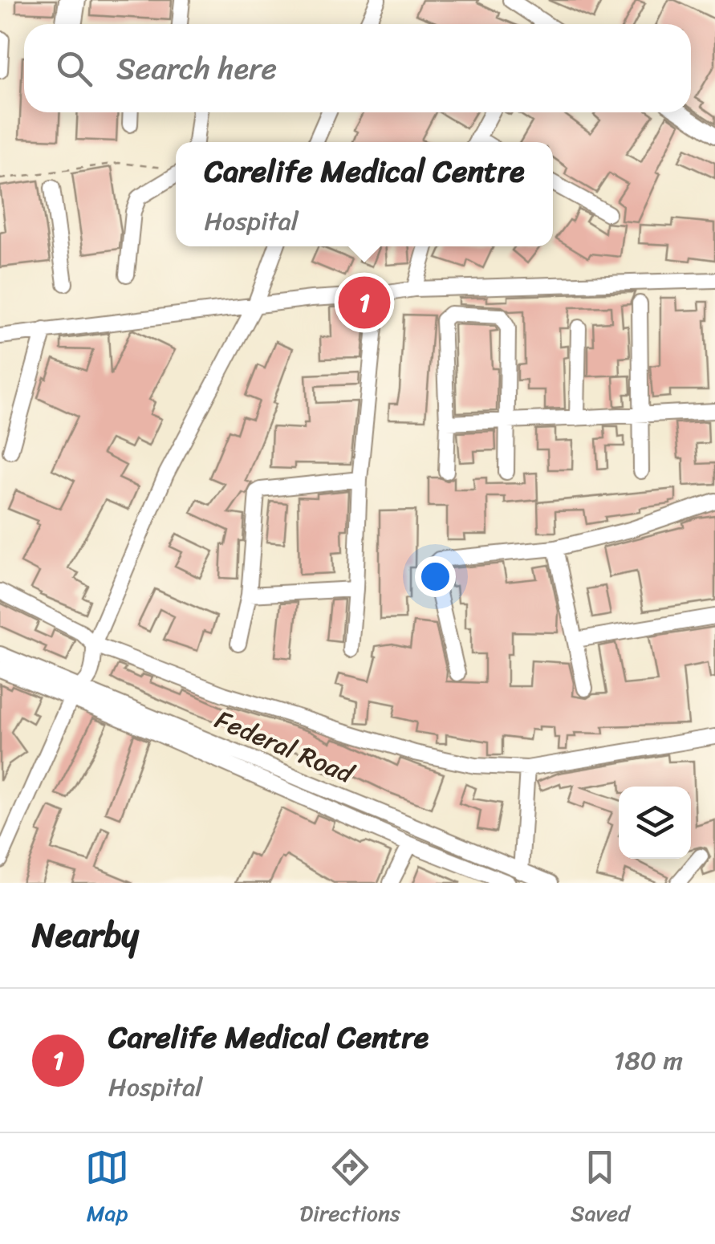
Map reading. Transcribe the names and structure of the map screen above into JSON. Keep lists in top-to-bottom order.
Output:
{
  "streets": {
    "street": ["Federal Road"]
  },
  "page": {
    "search": "Search here",
    "popup": ["Carelife Medical Centre", "Hospital"],
    "pins": "1",
    "heading": "Nearby",
    "list": [
      {
        "mark": "1",
        "name": "Carelife Medical Centre",
        "note": "Hospital",
        "value": "180 m"
      }
    ],
    "nav": ["Map", "Directions", "Saved"]
  }
}
